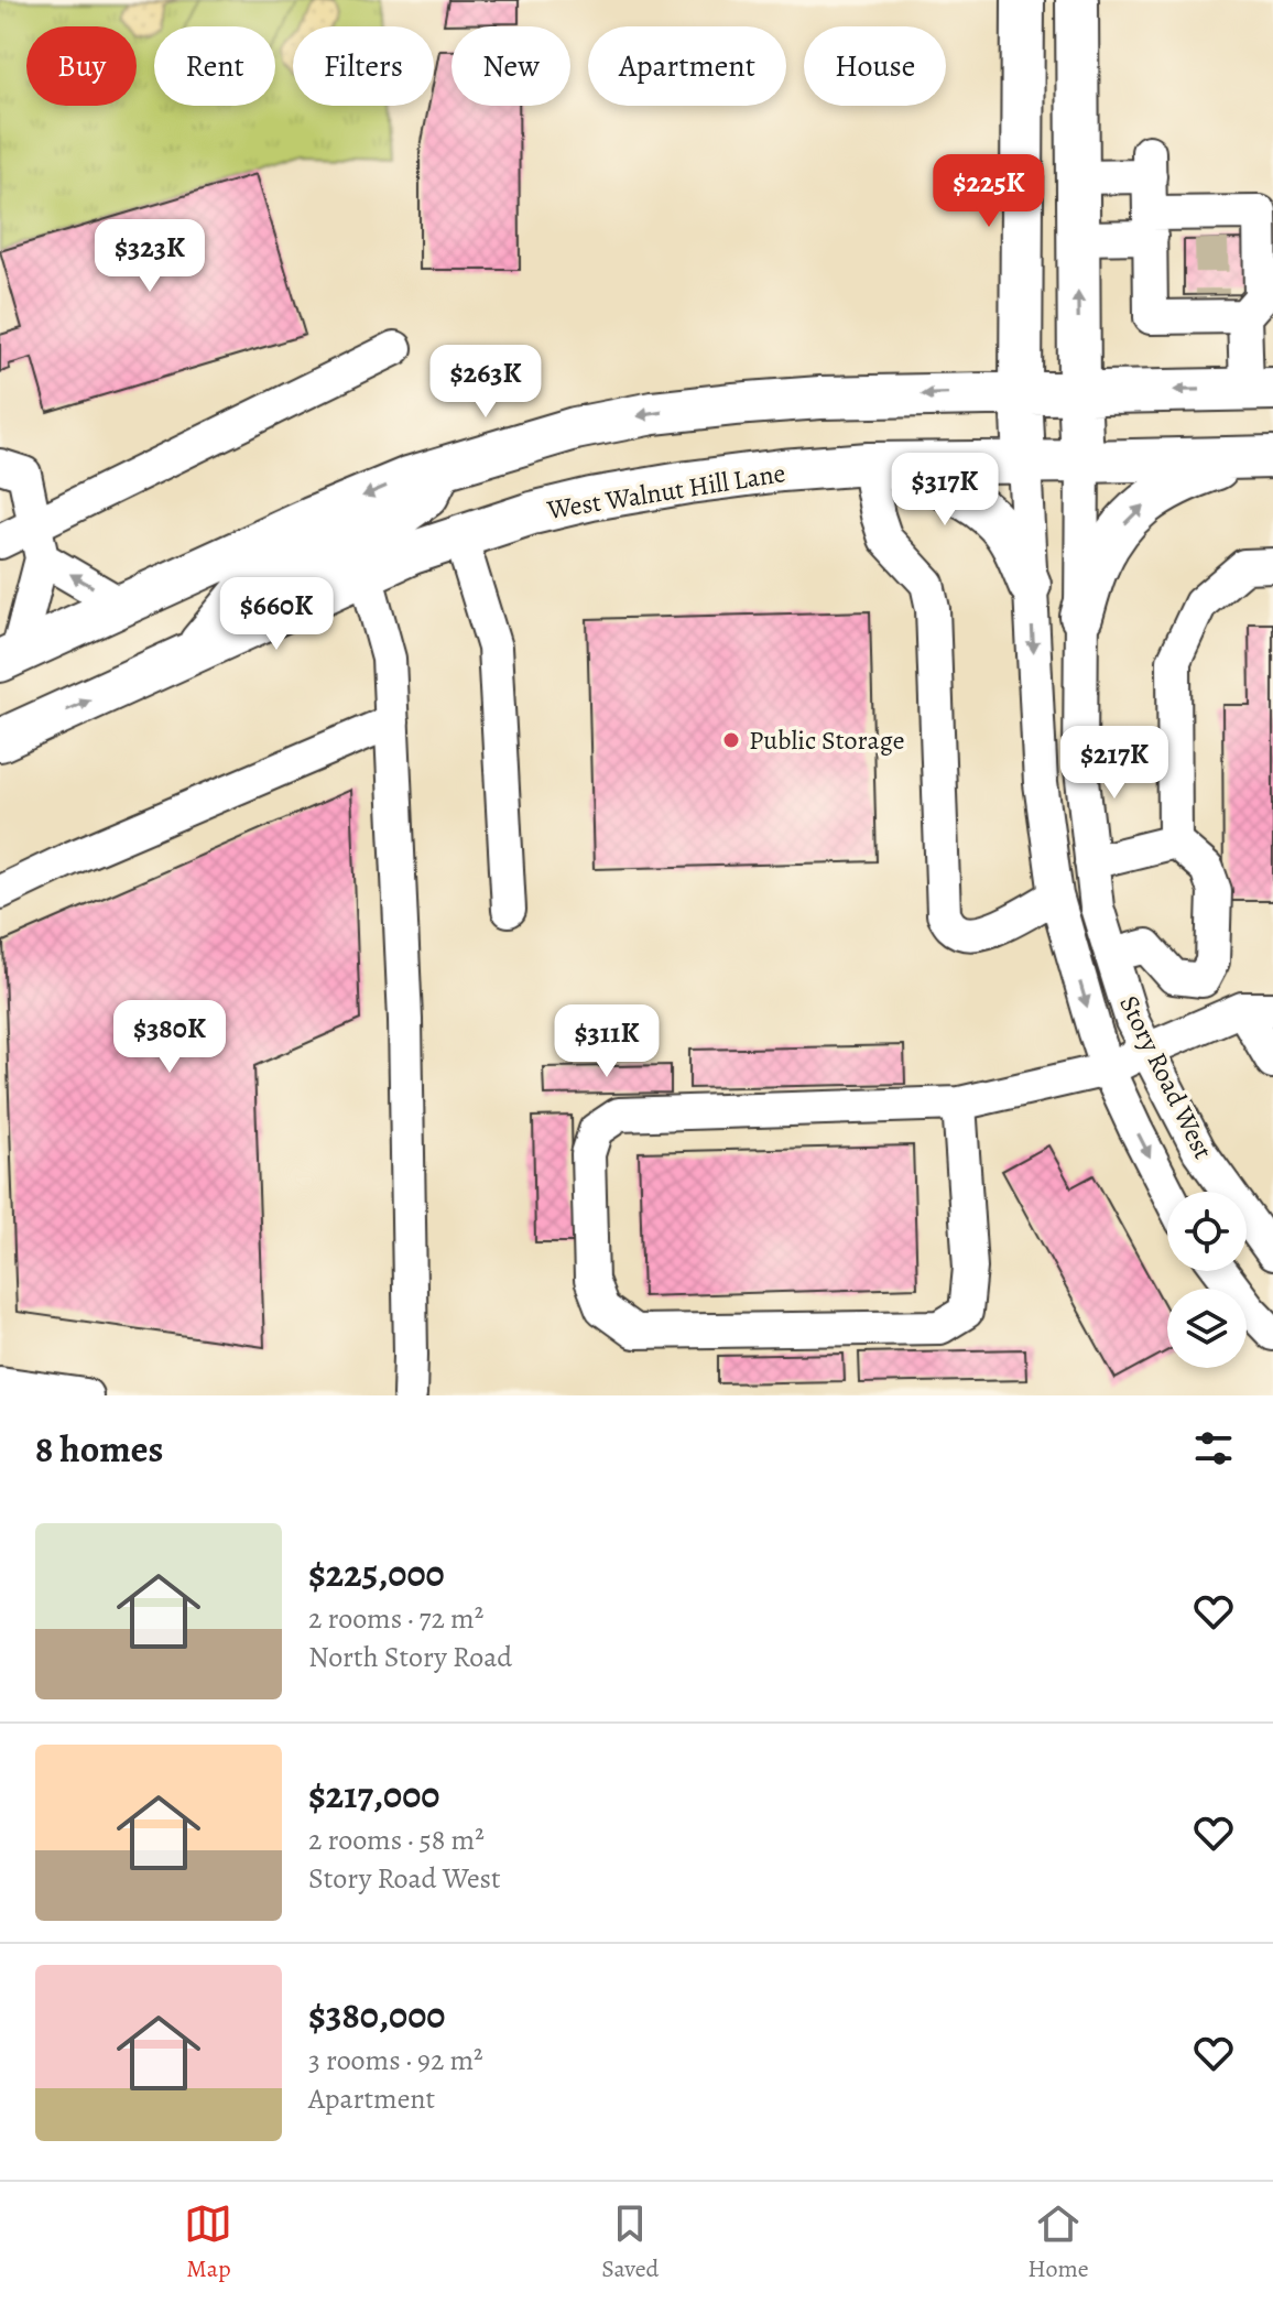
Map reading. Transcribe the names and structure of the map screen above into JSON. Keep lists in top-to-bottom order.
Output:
{
  "streets": {
    "main road": ["West Walnut Hill Lane"],
    "street": ["Story Road West"]
  },
  "crossings": [
    ["West Walnut Hill Lane", "Story Road West"]
  ],
  "places": ["Public Storage"],
  "page": {
    "chip": [
      "Buy",
      "Rent",
      "Filters",
      "New",
      "Apartment",
      "House"
    ],
    "price": [
      "$225K",
      "$323K",
      "$263K",
      "$317K",
      "$660K",
      "$217K",
      "$380K",
      "$311K"
    ],
    "heading": "8 homes",
    "list": [
      {
        "name": "$225,000",
        "note": "2 rooms · 72 m² · North Story Road"
      },
      {
        "name": "$217,000",
        "note": "2 rooms · 58 m² · Story Road West"
      },
      {
        "name": "$380,000",
        "note": "3 rooms · 92 m² · Apartment"
      }
    ],
    "tabs": ["Map", "Saved", "Home"]
  }
}
